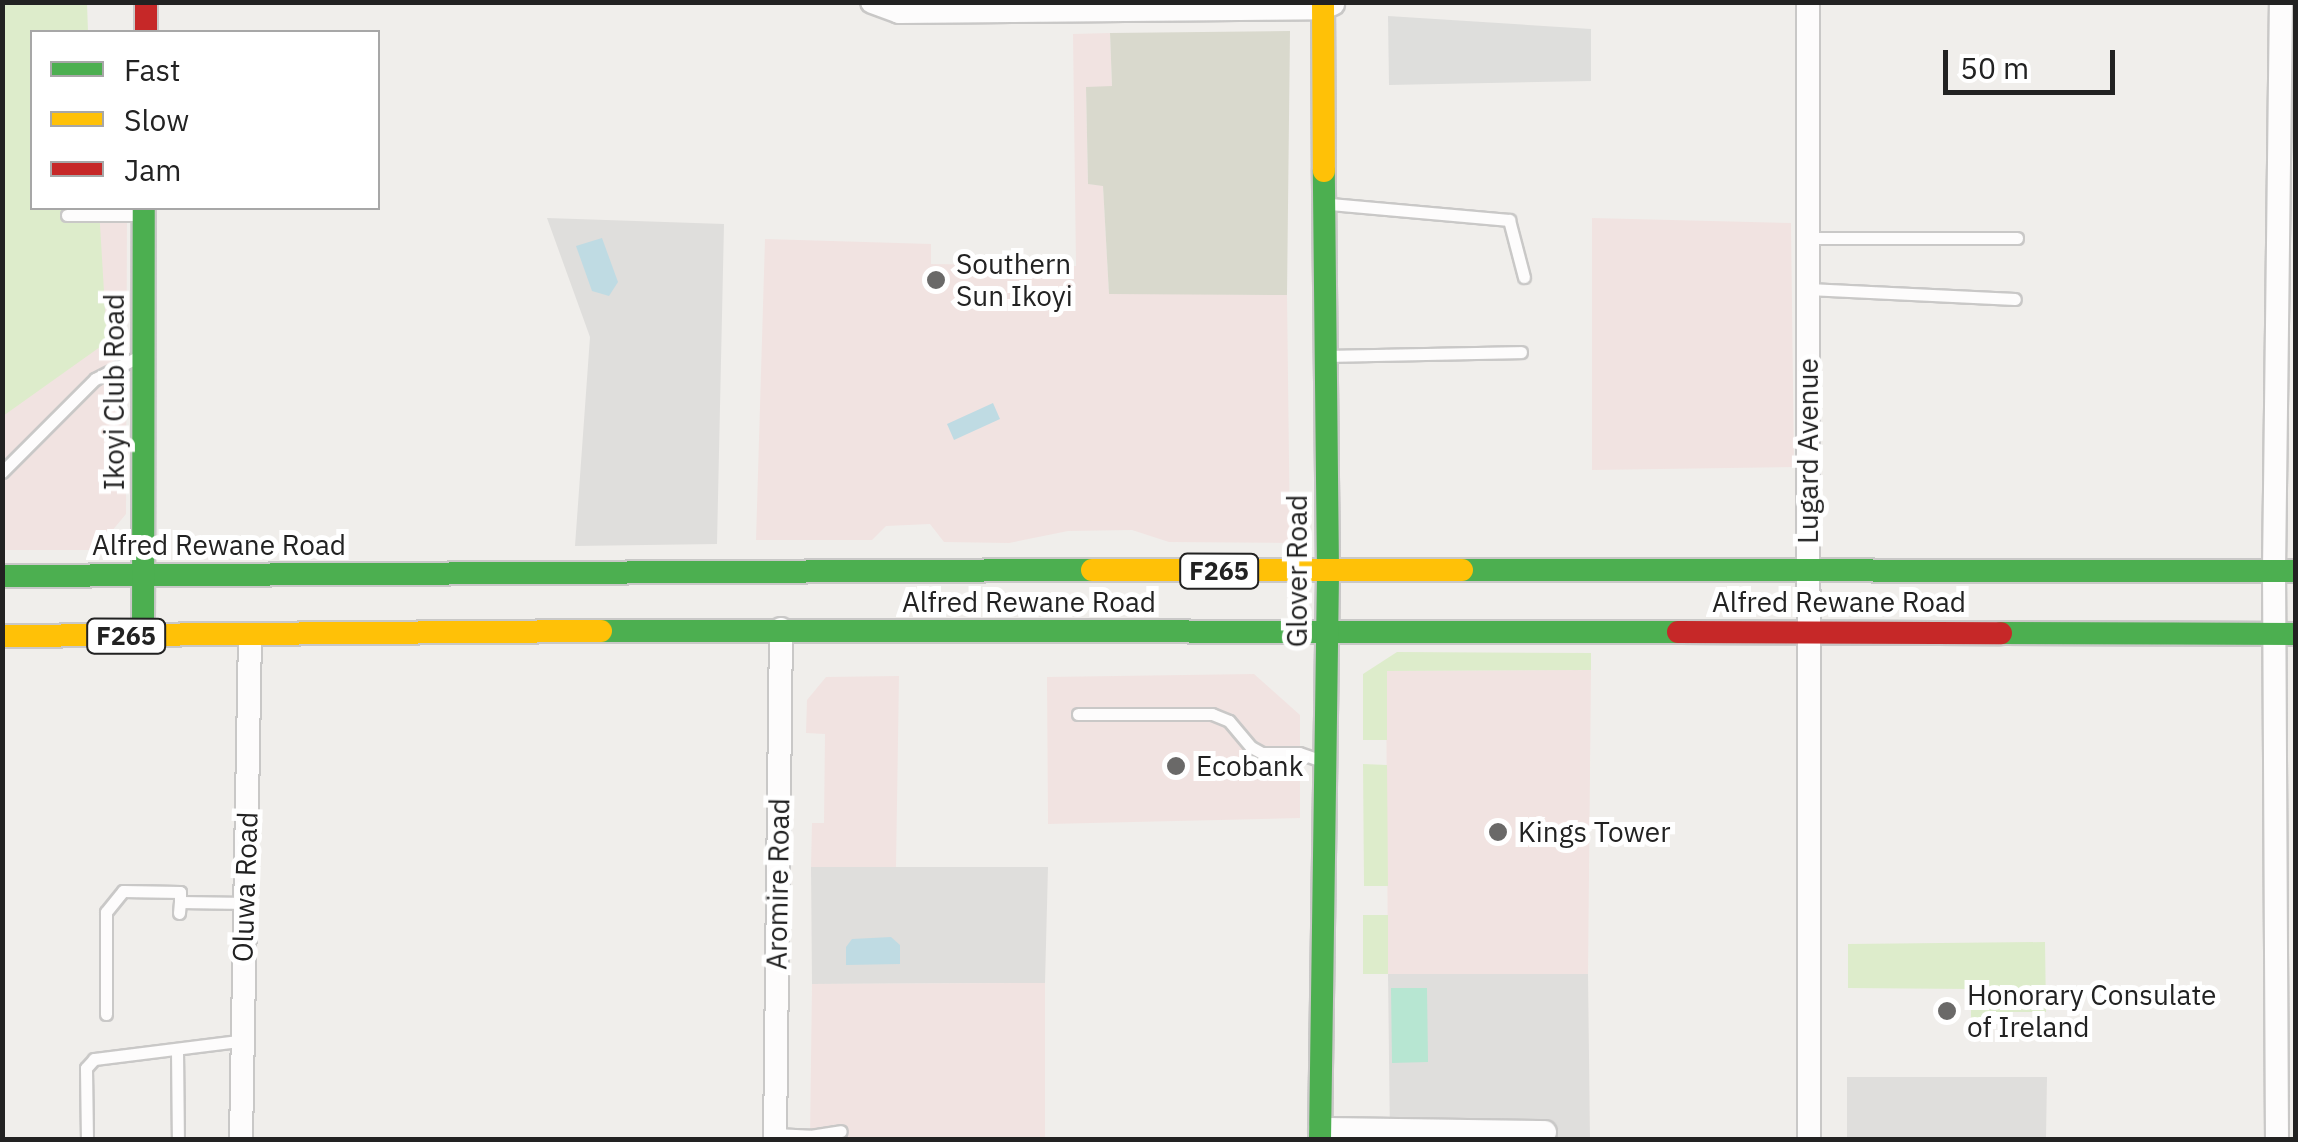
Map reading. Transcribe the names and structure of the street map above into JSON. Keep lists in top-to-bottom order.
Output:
{
  "streets": {
    "main road": [
      "Ikoyi Club Road",
      "Alfred Rewane Road",
      "F265",
      "Glover Road"
    ],
    "street": ["Lugard Avenue", "Aromire Road", "Oluwa Road"]
  },
  "crossings": [
    ["Ikoyi Club Road", "Alfred Rewane Road"],
    ["Lugard Avenue", "Alfred Rewane Road"],
    ["Alfred Rewane Road", "Glover Road"],
    ["Alfred Rewane Road", "Aromire Road"],
    ["Alfred Rewane Road", "Oluwa Road"]
  ],
  "places": [
    "Southern Sun Ikoyi",
    "Ecobank",
    "Kings Tower",
    "Honorary Consulate of Ireland"
  ],
  "legend": ["Fast", "Slow", "Jam"],
  "scale_bar": "50 m"
}
